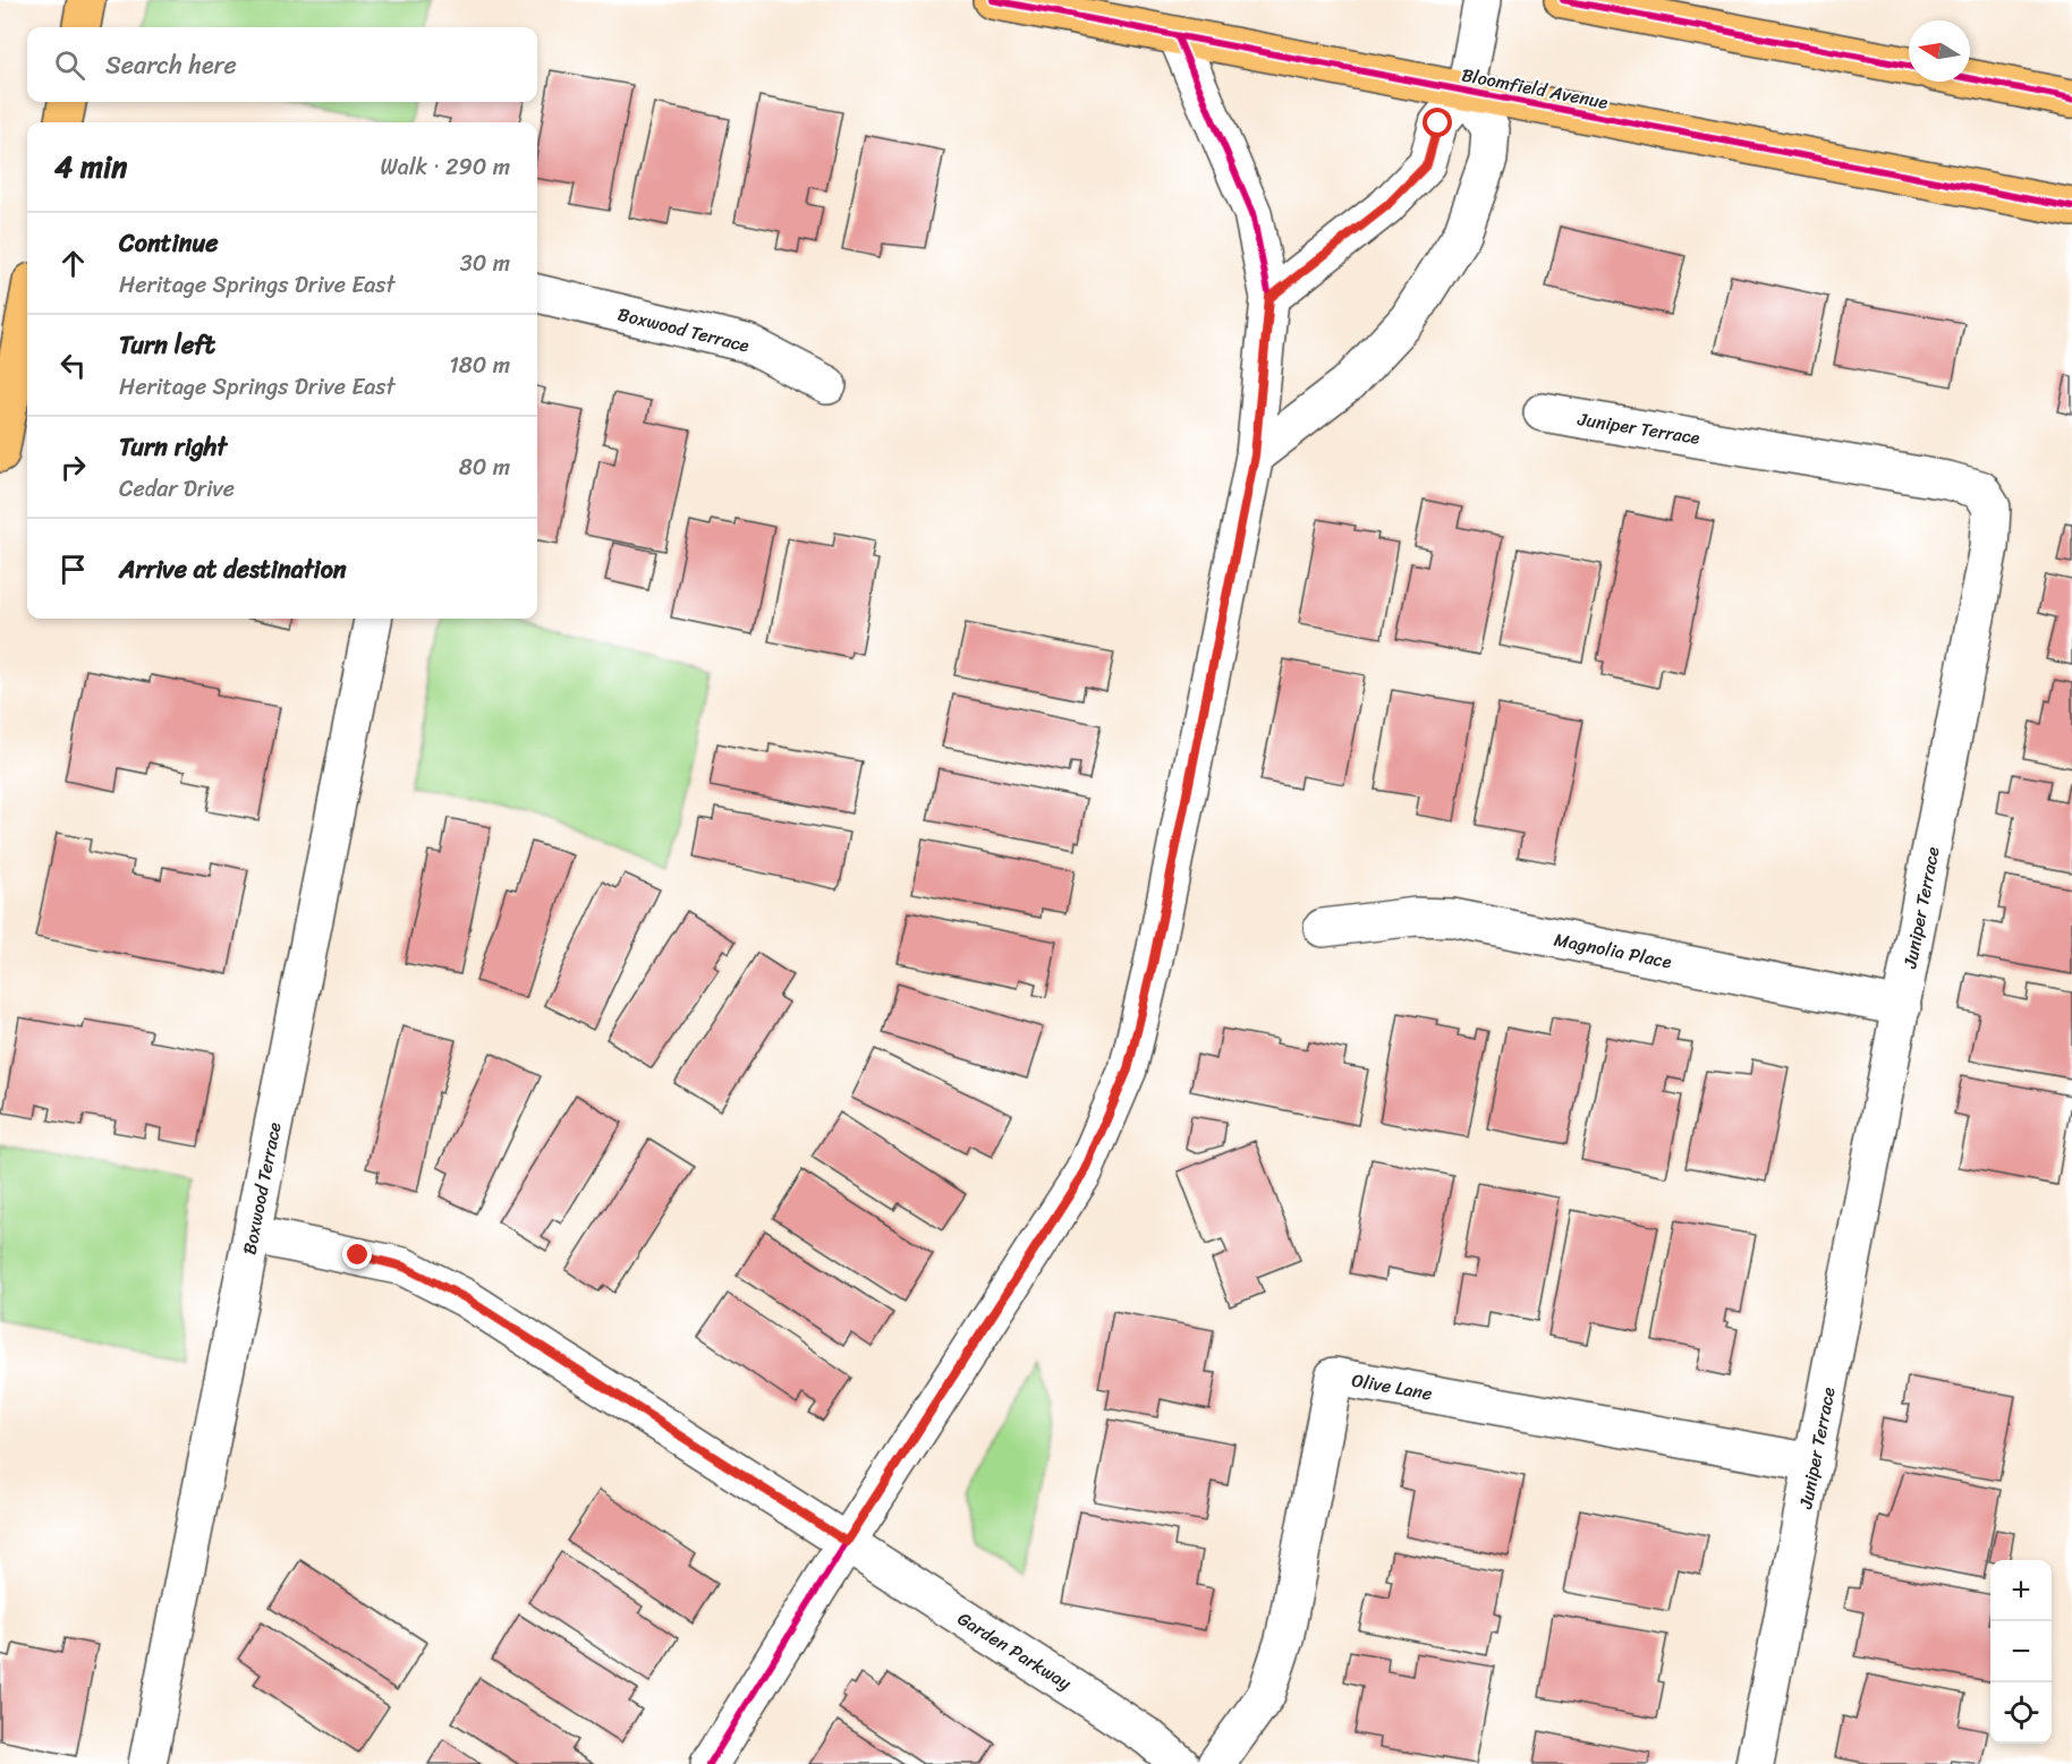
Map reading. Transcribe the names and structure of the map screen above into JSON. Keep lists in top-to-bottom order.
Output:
{
  "streets": {
    "main road": ["Bloomfield Avenue"],
    "street": [
      "Boxwood Terrace",
      "Juniper Terrace",
      "Magnolia Place",
      "Olive Lane",
      "Garden Parkway"
    ]
  },
  "crossings": [
    ["Boxwood Terrace", "Garden Parkway"],
    ["Juniper Terrace", "Magnolia Place"],
    ["Juniper Terrace", "Olive Lane"]
  ],
  "north": "left",
  "page": {
    "search": "Search here",
    "heading": ["4 min", "Walk · 290 m"],
    "list": [
      ["Continue", "Heritage Springs Drive East", "30 m"],
      ["Turn left", "Heritage Springs Drive East", "180 m"],
      ["Turn right", "Cedar Drive", "80 m"],
      "Arrive at destination"
    ],
    "map_buttons": ["+", "−"]
  }
}
